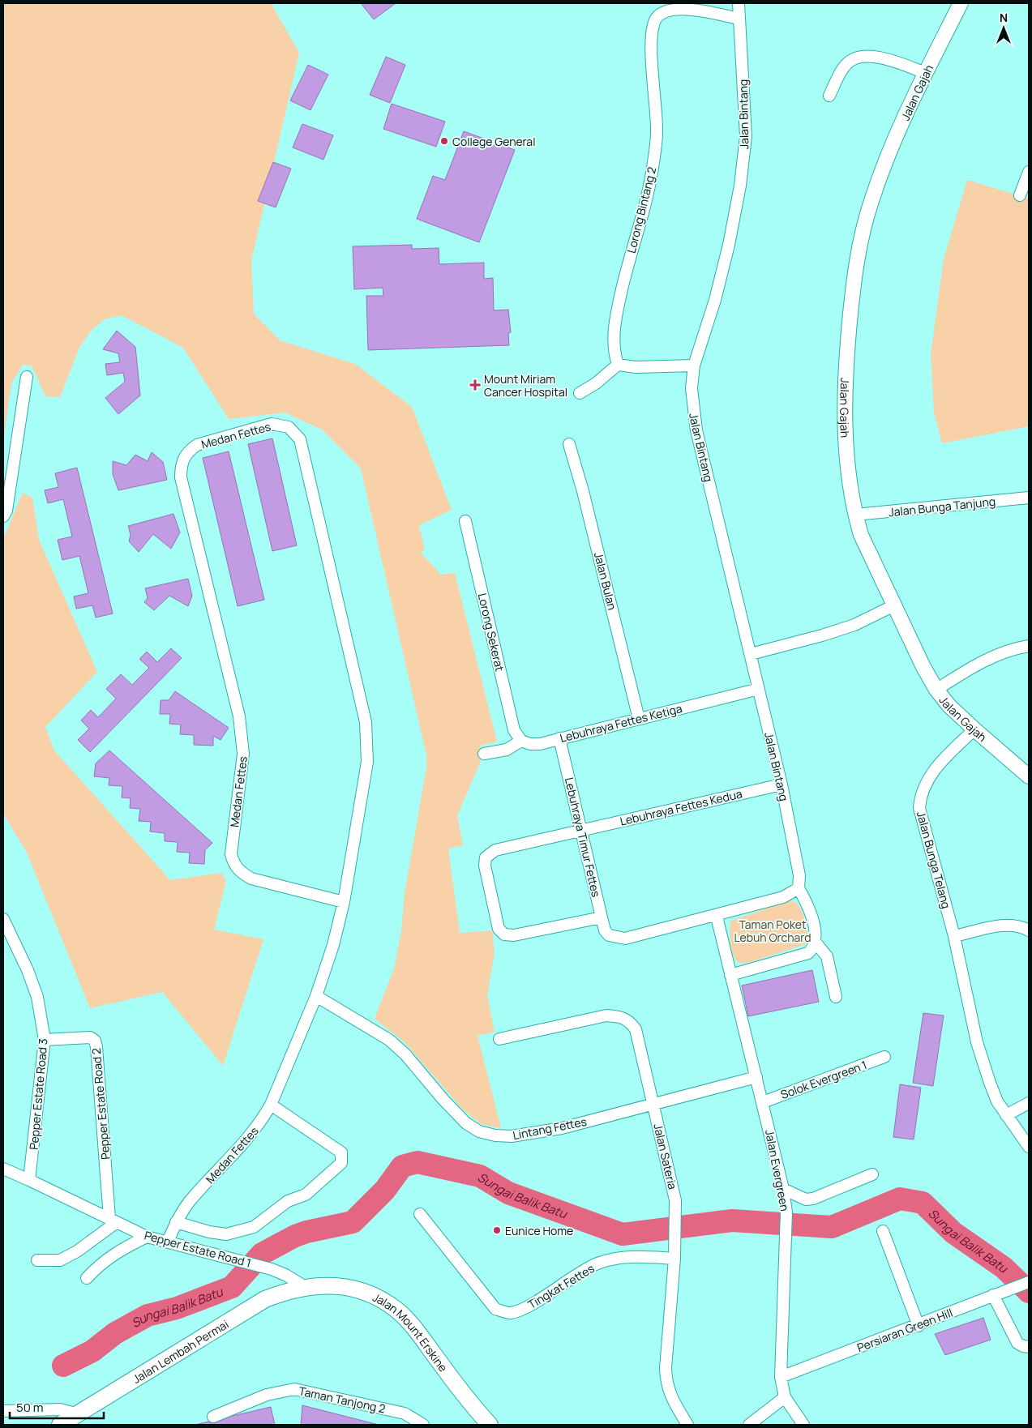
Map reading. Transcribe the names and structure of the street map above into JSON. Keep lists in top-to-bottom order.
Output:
{
  "streets": {
    "main road": ["Jalan Mount Erskine", "Jalan Lembah Permai"],
    "street": [
      "Jalan Gajah",
      "Jalan Bintang",
      "Lorong Bintang 2",
      "Medan Fettes",
      "Jalan Bunga Tanjung",
      "Jalan Bulan",
      "Lorong Sekerat",
      "Lebuhraya Fettes Ketiga",
      "Lebuhraya Fettes Kedua",
      "Lebuhraya Timur Fettes",
      "Jalan Bunga Telang",
      "Solok Evergreen 1",
      "Pepper Estate Road 3",
      "Pepper Estate Road 2",
      "Lintang Fettes",
      "Jalan Sateria",
      "Jalan Evergreen",
      "Pepper Estate Road 1",
      "Tingkat Fettes",
      "Persiaran Green Hill",
      "Taman Tanjong 2"
    ]
  },
  "crossings": [
    ["Jalan Gajah", "Jalan Bunga Tanjung"],
    ["Jalan Gajah", "Jalan Bunga Telang"],
    ["Jalan Bintang", "Lorong Bintang 2"],
    ["Jalan Bintang", "Lebuhraya Fettes Ketiga"],
    ["Jalan Bintang", "Lebuhraya Fettes Kedua"],
    ["Medan Fettes", "Lintang Fettes"],
    ["Medan Fettes", "Pepper Estate Road 1"],
    ["Jalan Bulan", "Lebuhraya Fettes Ketiga"],
    ["Lorong Sekerat", "Lebuhraya Fettes Ketiga"],
    ["Lebuhraya Fettes Ketiga", "Lebuhraya Timur Fettes"],
    ["Lebuhraya Fettes Kedua", "Lebuhraya Timur Fettes"],
    ["Lebuhraya Timur Fettes", "Jalan Evergreen"],
    ["Solok Evergreen 1", "Jalan Evergreen"],
    ["Pepper Estate Road 3", "Pepper Estate Road 2"],
    ["Pepper Estate Road 3", "Pepper Estate Road 1"],
    ["Pepper Estate Road 2", "Pepper Estate Road 1"],
    ["Lintang Fettes", "Jalan Sateria"],
    ["Lintang Fettes", "Jalan Evergreen"],
    ["Jalan Sateria", "Tingkat Fettes"],
    ["Jalan Evergreen", "Persiaran Green Hill"],
    ["Pepper Estate Road 1", "Jalan Mount Erskine"],
    ["Pepper Estate Road 1", "Jalan Lembah Permai"],
    ["Jalan Mount Erskine", "Jalan Lembah Permai"]
  ],
  "water": ["Sungai Balik Batu"],
  "parks": ["Taman Poket Lebuh Orchard"],
  "places": {
    "other": ["College General", "Eunice Home"],
    "health": ["Mount Miriam Cancer Hospital"]
  },
  "scale_bar": "50 m",
  "north": "top"
}
